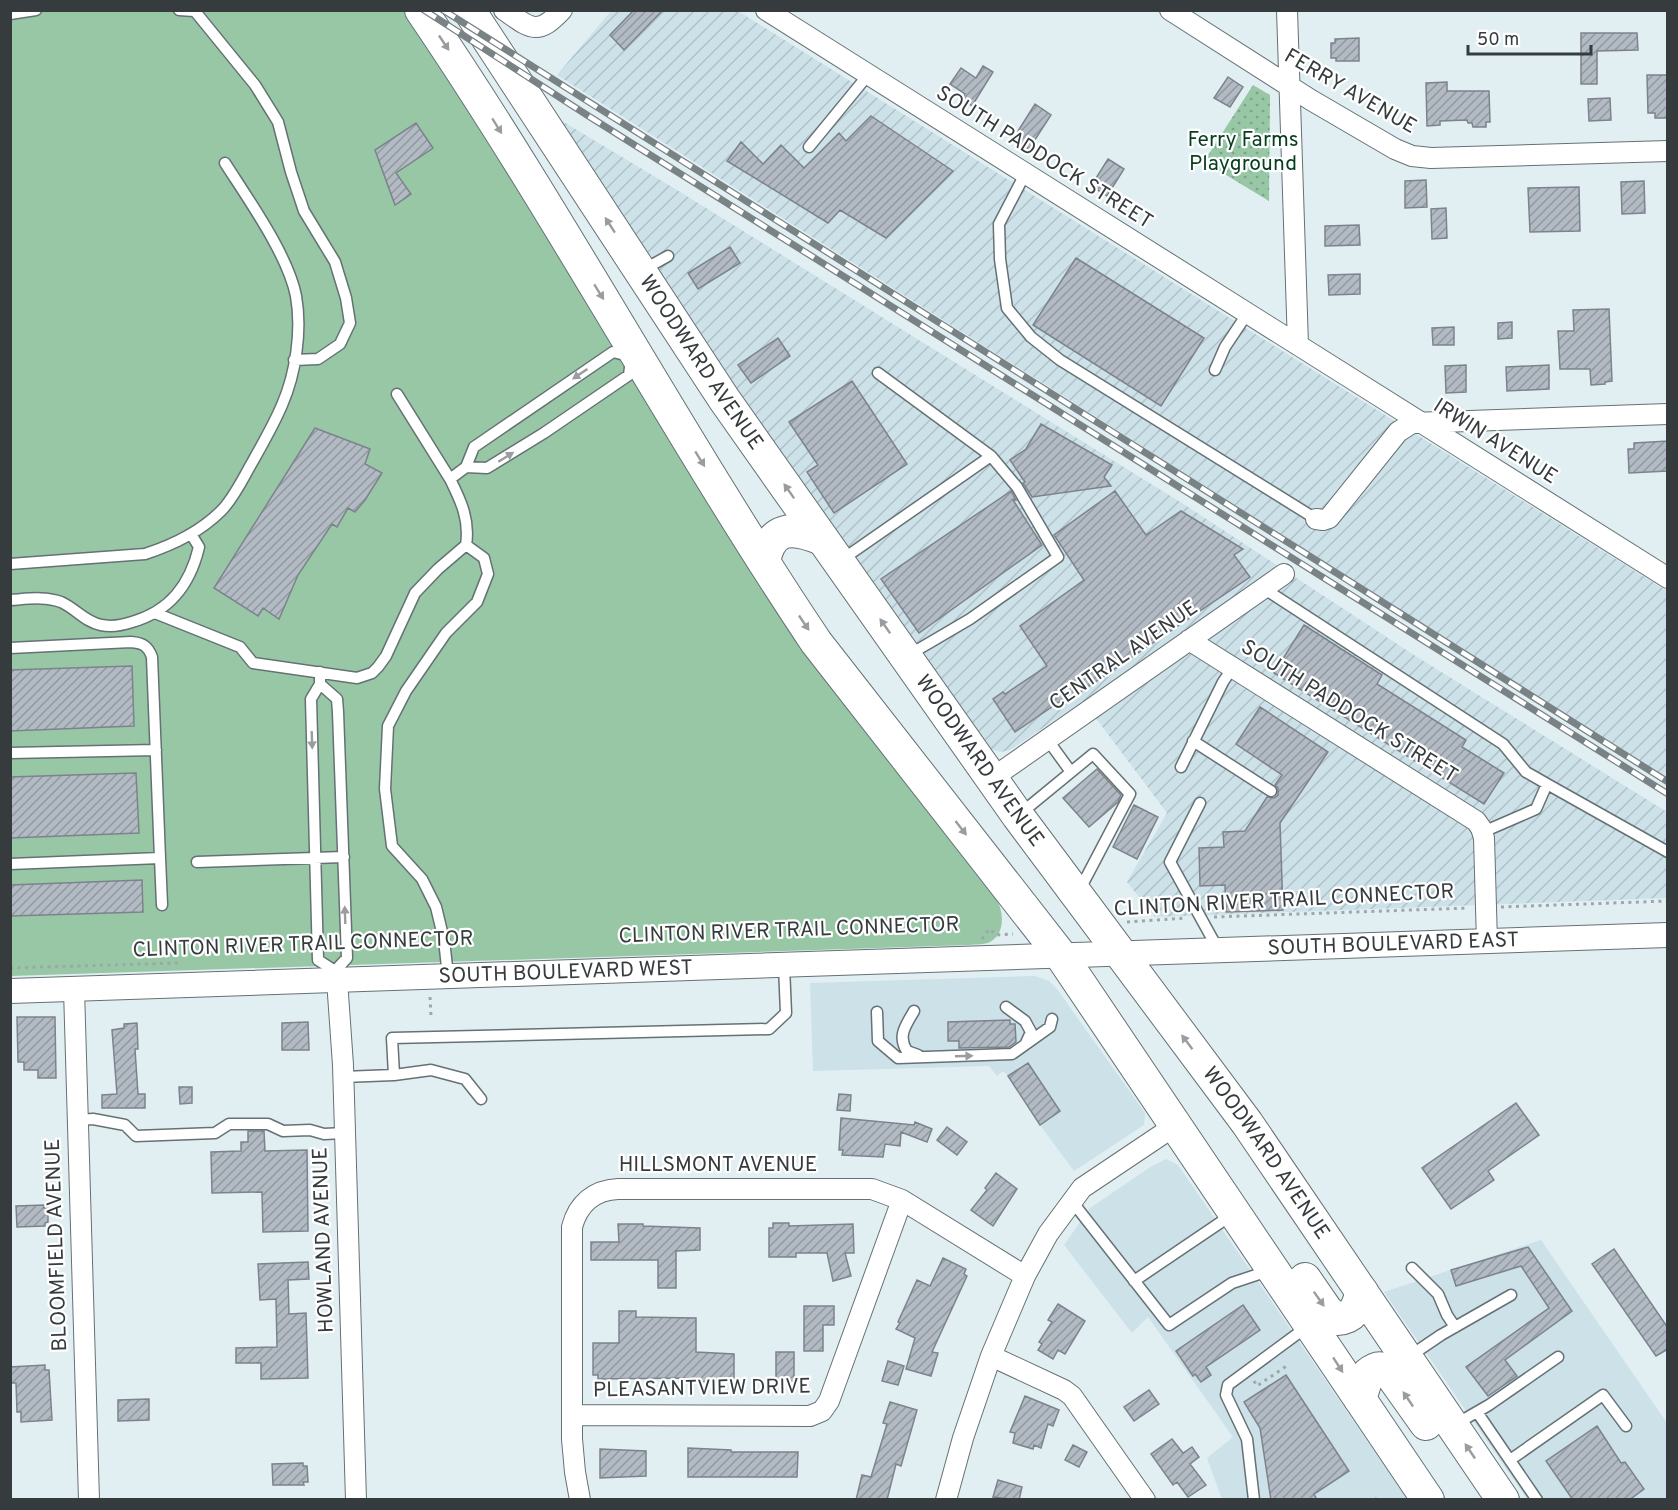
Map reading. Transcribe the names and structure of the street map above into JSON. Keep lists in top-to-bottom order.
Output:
{
  "streets": {
    "main road": ["WOODWARD AVENUE"],
    "street": [
      "FERRY AVENUE",
      "SOUTH PADDOCK STREET",
      "IRWIN AVENUE",
      "CENTRAL AVENUE",
      "SOUTH BOULEVARD EAST",
      "SOUTH BOULEVARD WEST",
      "HILLSMONT AVENUE",
      "HOWLAND AVENUE",
      "BLOOMFIELD AVENUE",
      "PLEASANTVIEW DRIVE"
    ],
    "path": ["CLINTON RIVER TRAIL CONNECTOR"]
  },
  "crossings": [
    ["SOUTH PADDOCK STREET", "IRWIN AVENUE"],
    ["SOUTH PADDOCK STREET", "CENTRAL AVENUE"],
    ["WOODWARD AVENUE", "CENTRAL AVENUE"],
    ["WOODWARD AVENUE", "CLINTON RIVER TRAIL CONNECTOR"],
    ["WOODWARD AVENUE", "SOUTH BOULEVARD EAST"],
    ["WOODWARD AVENUE", "SOUTH BOULEVARD WEST"],
    ["SOUTH BOULEVARD EAST", "SOUTH BOULEVARD WEST"],
    ["SOUTH BOULEVARD WEST", "HOWLAND AVENUE"],
    ["SOUTH BOULEVARD WEST", "BLOOMFIELD AVENUE"],
    ["HILLSMONT AVENUE", "PLEASANTVIEW DRIVE"]
  ],
  "parks": ["Ferry Farms Playground"],
  "scale_bar": "50 m"
}
